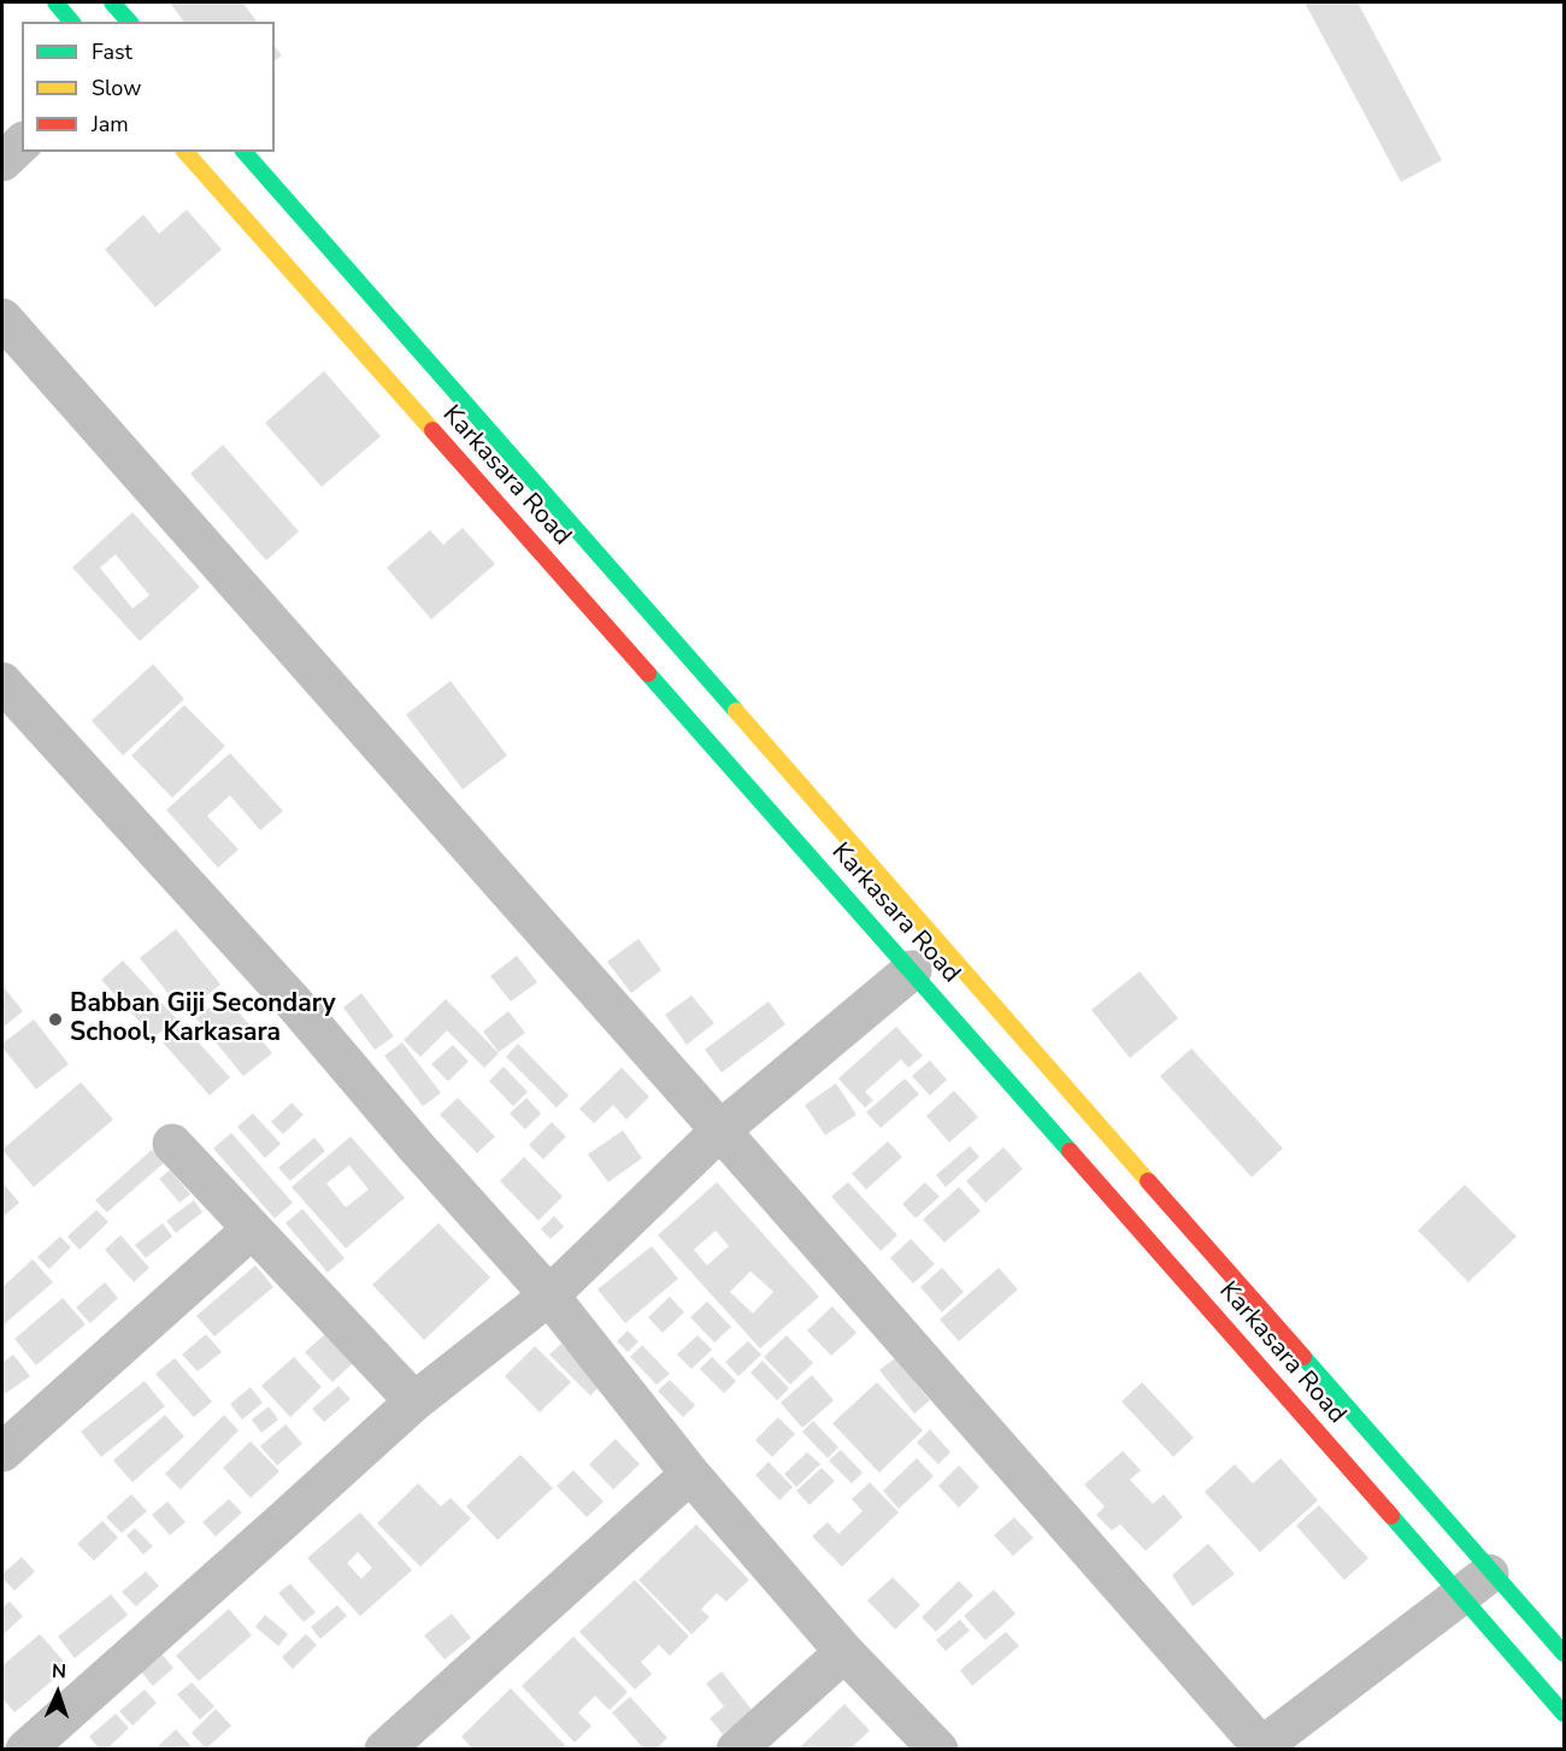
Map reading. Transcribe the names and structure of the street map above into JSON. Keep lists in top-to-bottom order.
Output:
{
  "streets": {
    "main road": ["Karkasara Road"]
  },
  "places": ["Babban Giji Secondary School, Karkasara"],
  "legend": ["Fast", "Slow", "Jam"],
  "north": "top"
}
